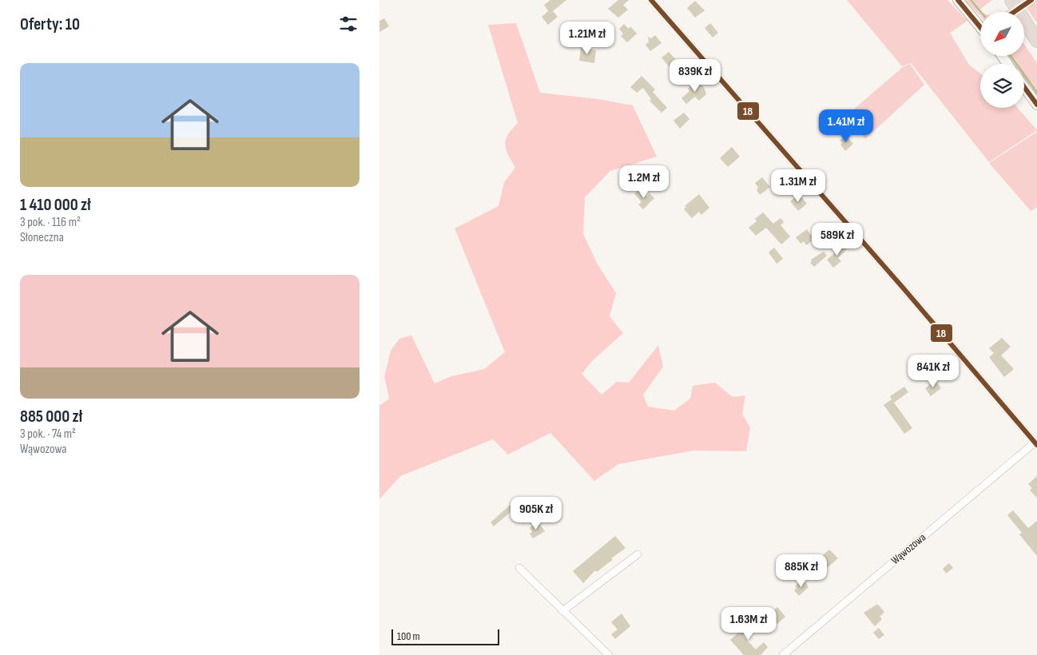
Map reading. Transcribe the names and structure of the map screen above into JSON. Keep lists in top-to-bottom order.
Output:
{
  "streets": {
    "street": ["Wąwozowa"]
  },
  "lines": ["transit line 18"],
  "scale_bar": "100 m",
  "north": "bottom left",
  "page": {
    "heading": "Oferty: 10",
    "price": [
      "1.21M zł",
      "839K zł",
      "1.41M zł",
      "1.2M zł",
      "1.31M zł",
      "589K zł",
      "841K zł",
      "905K zł",
      "885K zł",
      "1.63M zł"
    ],
    "list": [
      {
        "name": "1 410 000 zł",
        "note": "3 pok. · 116 m² · Słoneczna"
      },
      {
        "name": "885 000 zł",
        "note": "3 pok. · 74 m² · Wąwozowa"
      }
    ],
    "scale": "100 m"
  }
}
